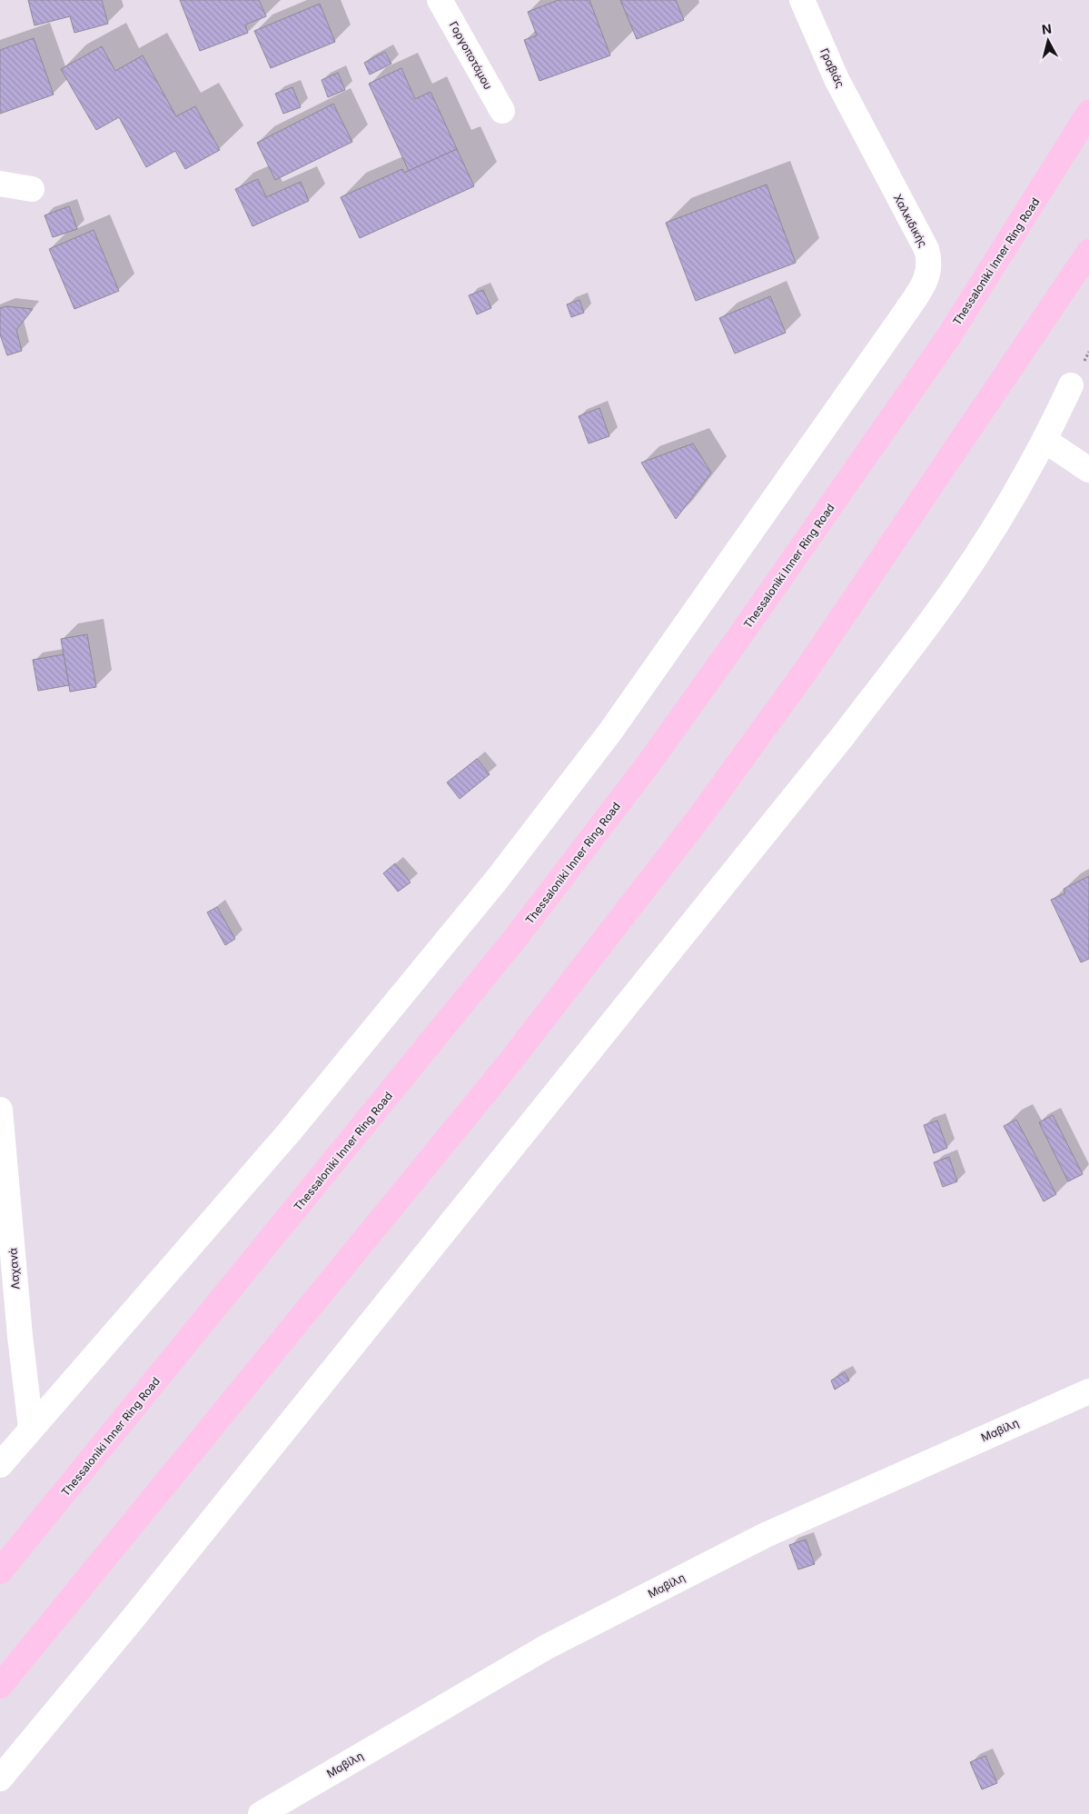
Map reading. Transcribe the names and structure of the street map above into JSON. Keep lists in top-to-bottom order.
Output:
{
  "streets": {
    "highway": ["Thessaloniki Inner Ring Road"],
    "street": [
      "Γοργοποτάμου",
      "Γραβιάς",
      "Χαλκιδικής",
      "Λαχανά",
      "Μαβίλη"
    ]
  },
  "crossings": [
    ["Γραβιάς", "Χαλκιδικής"],
    ["Χαλκιδικής", "Λαχανά"]
  ],
  "north": "top"
}
